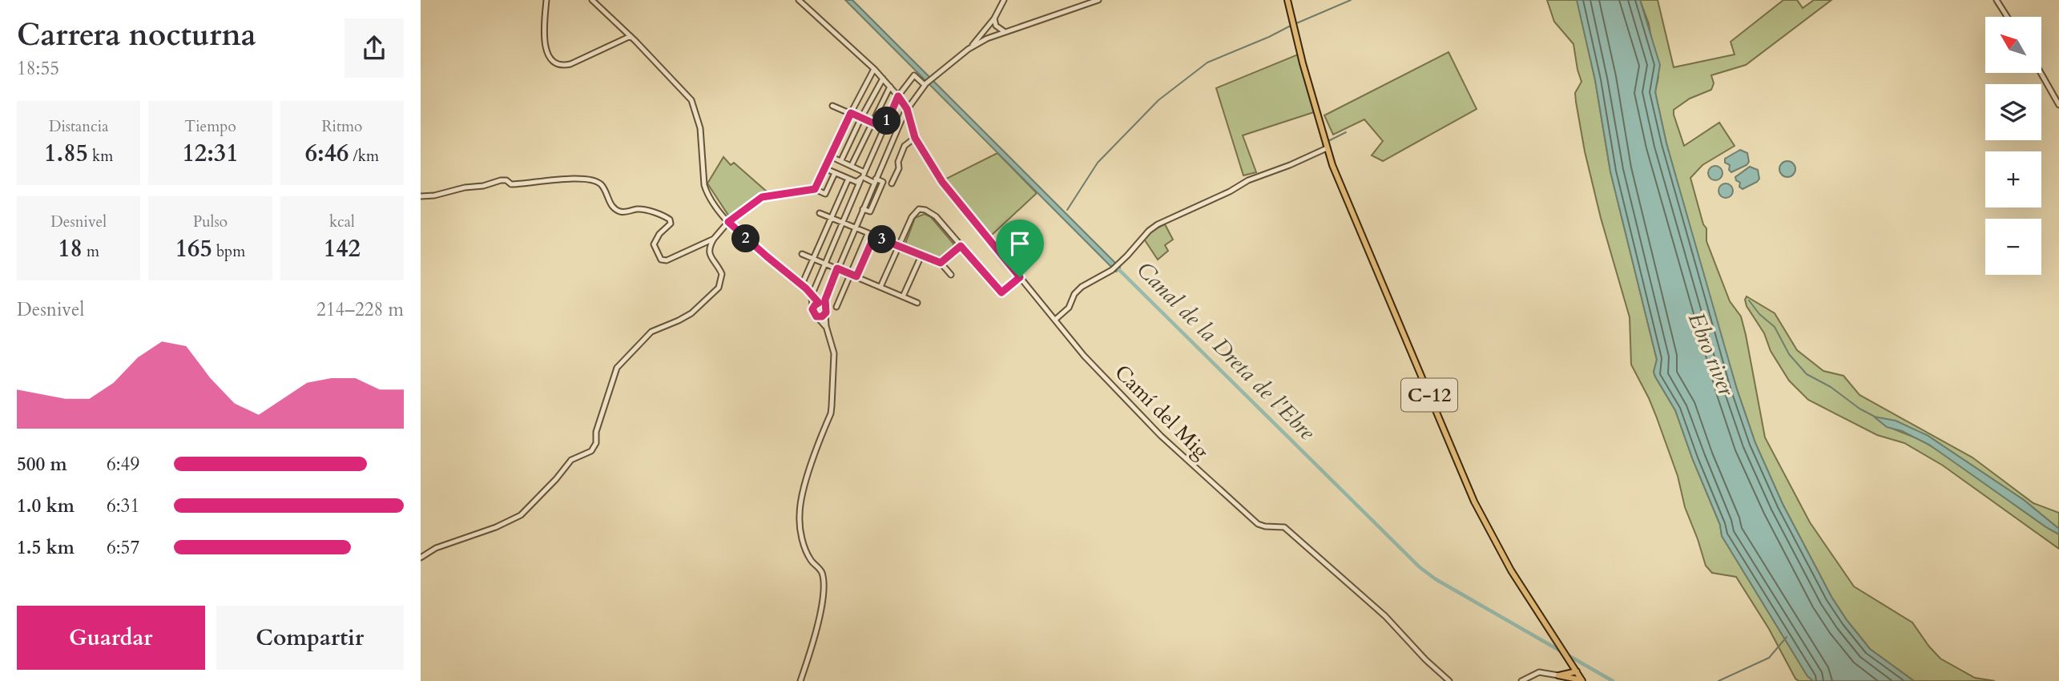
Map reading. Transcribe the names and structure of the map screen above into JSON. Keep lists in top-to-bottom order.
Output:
{
  "streets": {
    "main road": ["C-12"],
    "street": ["Camí del Mig"]
  },
  "water": ["Canal de la Dreta de l'Ebre", "Ebro river"],
  "north": "top left",
  "page": {
    "heading": ["Carrera nocturna", "18:55"],
    "map_buttons": ["+", "−"],
    "stats": [
      ["Distancia", "1.85 km"],
      ["Tiempo", "12:31"],
      ["Ritmo", "6:46 /km"],
      ["Desnivel", "18 m"],
      ["Pulso", "165 bpm"],
      ["kcal", "142"]
    ],
    "pins": ["1", "2", "3"],
    "chart": ["Desnivel", "214–228 m"],
    "list": [
      {
        "name": "500 m",
        "note": "6:49"
      },
      {
        "name": "1.0 km",
        "note": "6:31"
      },
      {
        "name": "1.5 km",
        "note": "6:57"
      }
    ],
    "buttons": ["Guardar", "Compartir"]
  }
}
